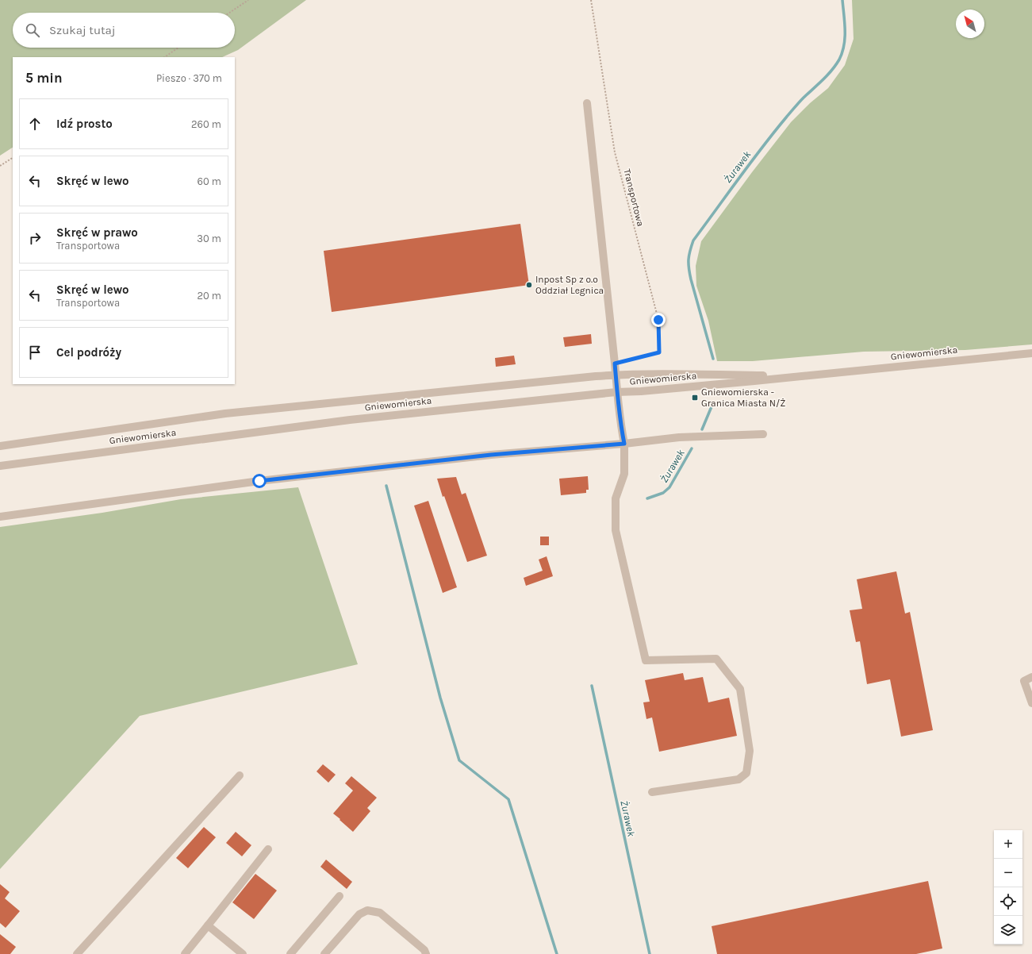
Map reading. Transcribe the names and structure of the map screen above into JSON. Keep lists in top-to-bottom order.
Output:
{
  "streets": {
    "street": ["Gniewomierska"],
    "path": ["Transportowa"]
  },
  "water": ["Żurawek"],
  "places": {
    "other": ["Inpost Sp z o.o Oddział Legnica"],
    "transit": ["Gniewomierska - Granica Miasta N/Ż"]
  },
  "north": "top left",
  "page": {
    "search": "Szukaj tutaj",
    "heading": ["5 min", "Pieszo · 370 m"],
    "list": [
      ["Idź prosto", "260 m"],
      ["Skręć w lewo", "60 m"],
      ["Skręć w prawo", "Transportowa", "30 m"],
      ["Skręć w lewo", "Transportowa", "20 m"],
      "Cel podróży"
    ],
    "map_buttons": ["+", "−"]
  }
}
